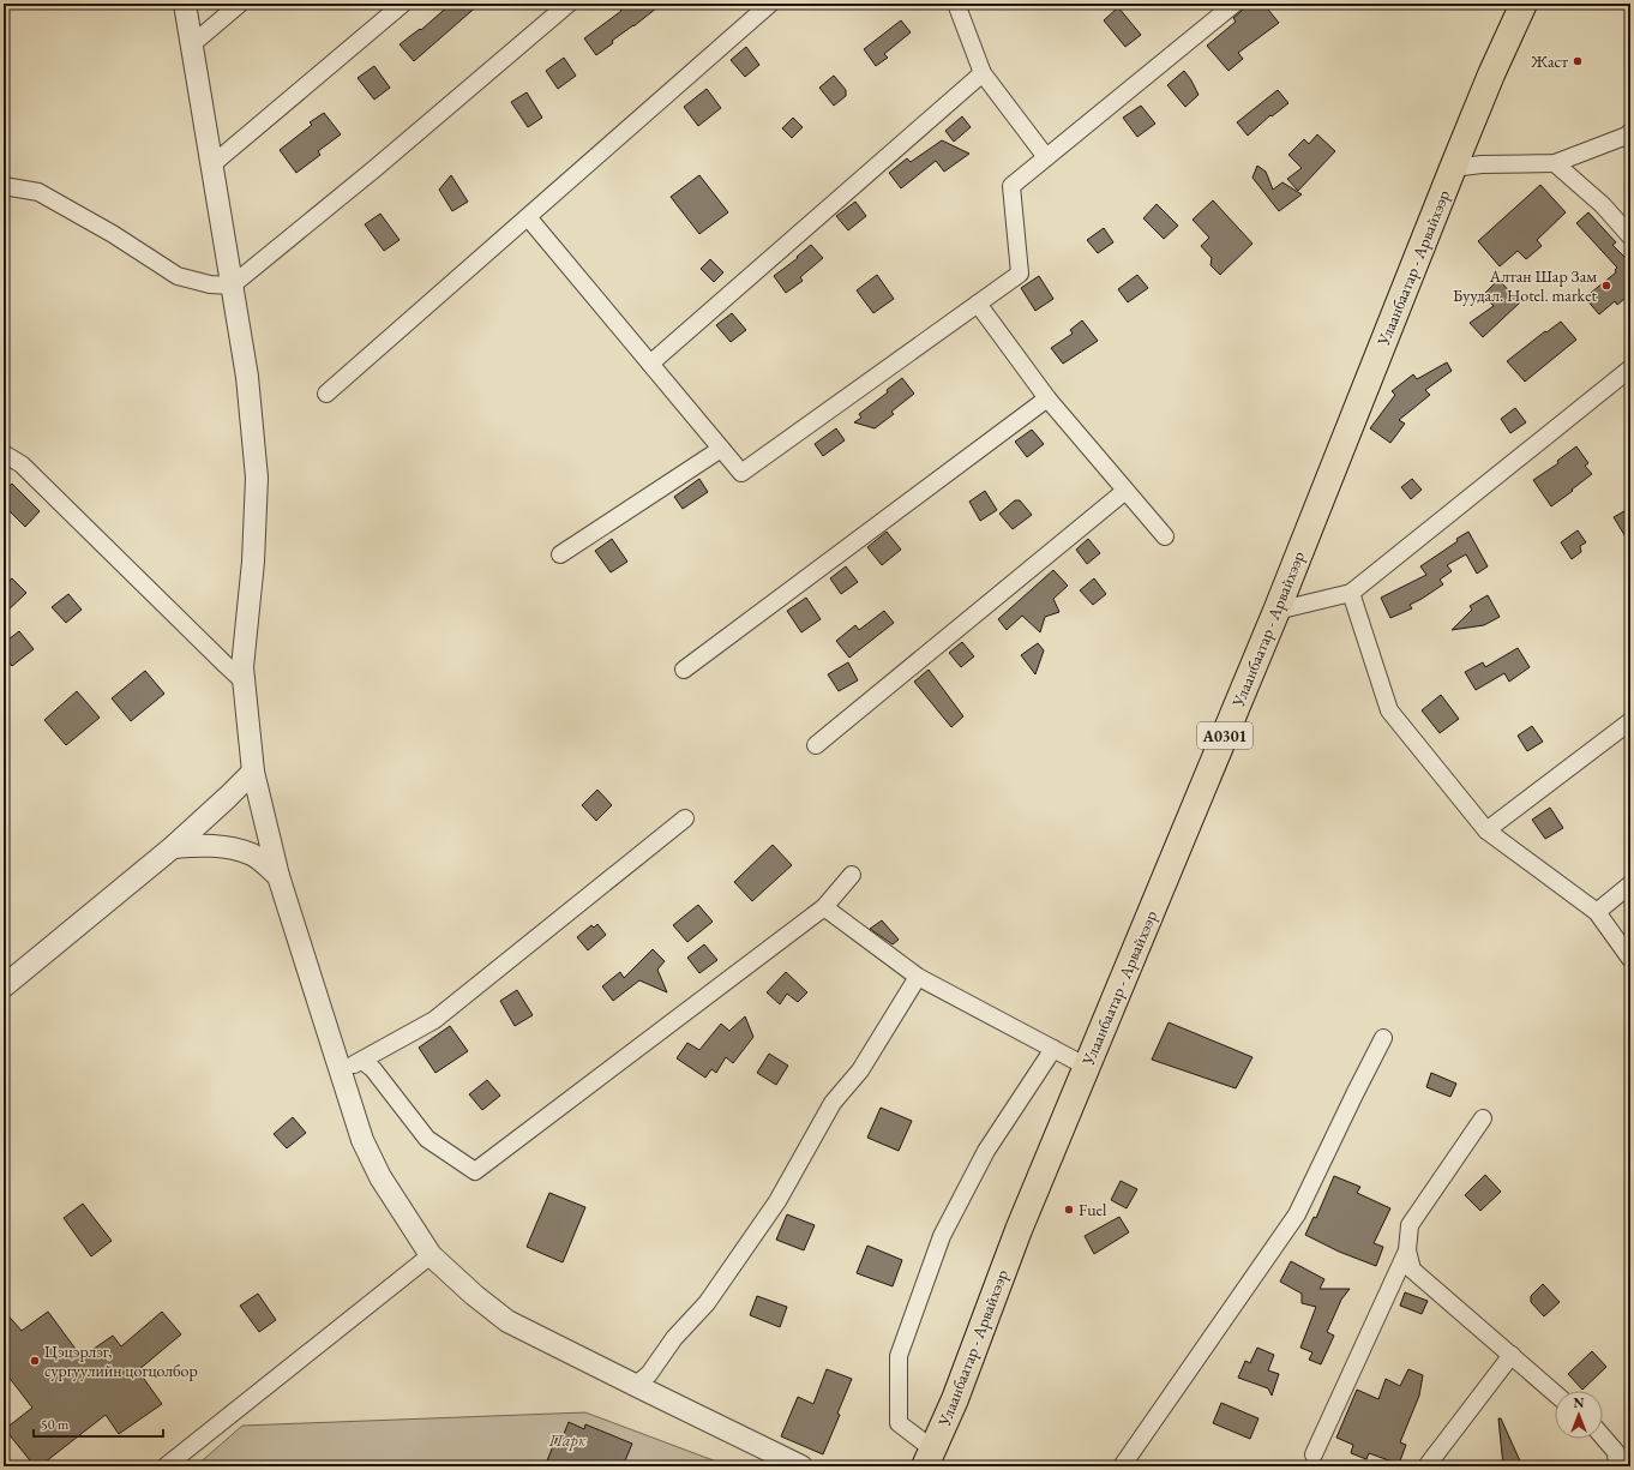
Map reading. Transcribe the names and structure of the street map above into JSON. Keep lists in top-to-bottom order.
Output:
{
  "streets": {
    "highway": ["Улаанбаатар - Арвайхээр", "A0301"]
  },
  "parks": ["Парк"],
  "places": [
    "Жаст",
    "Алтан Шар Зам Буудал. Hotel. market",
    "Fuel",
    "Цэцэрлэг, сургуулийн цогцолбор"
  ],
  "scale_bar": "50 m",
  "north": "top"
}
